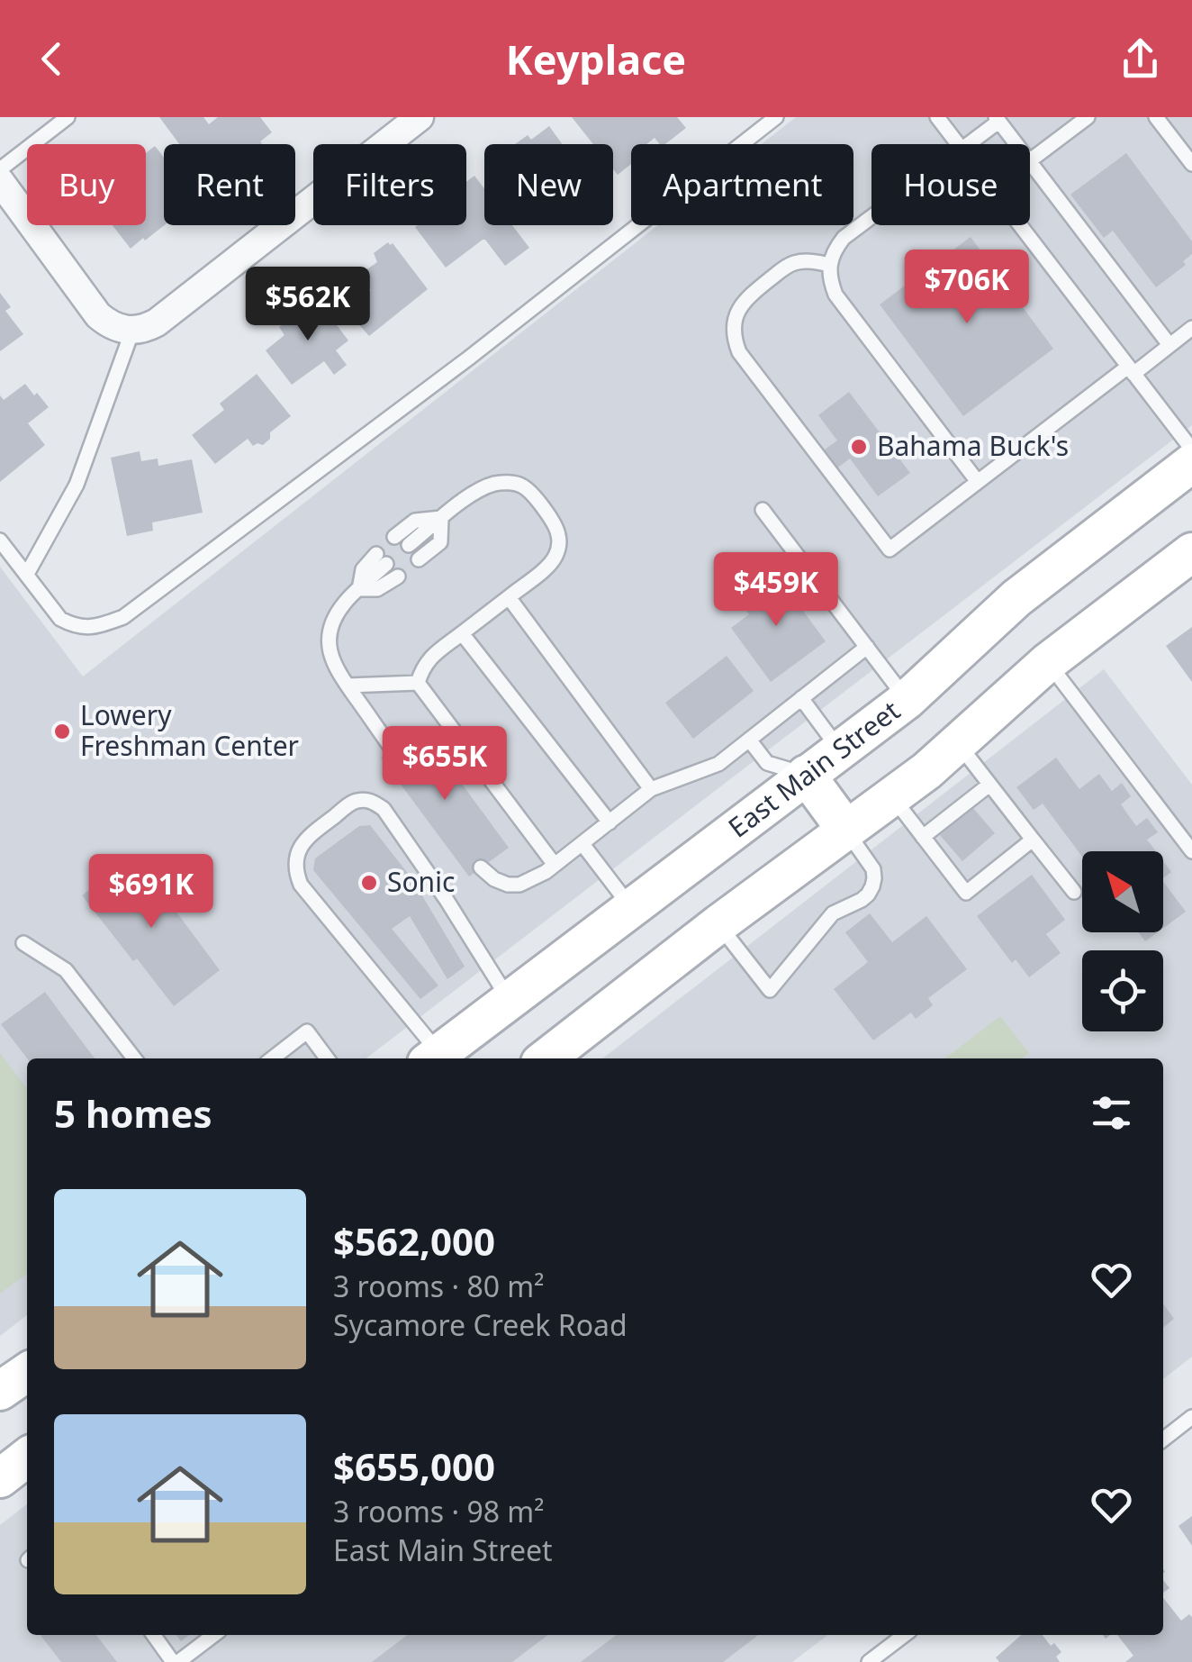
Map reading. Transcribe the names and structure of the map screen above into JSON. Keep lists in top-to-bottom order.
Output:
{
  "streets": {
    "main road": ["East Main Street"]
  },
  "places": ["Bahama Buck's", "Lowery Freshman Center", "Sonic"],
  "north": "top left",
  "page": {
    "header": "Keyplace",
    "chip": [
      "Buy",
      "Rent",
      "Filters",
      "New",
      "Apartment",
      "House"
    ],
    "price": [
      "$706K",
      "$562K",
      "$459K",
      "$655K",
      "$691K"
    ],
    "heading": "5 homes",
    "list": [
      {
        "name": "$562,000",
        "note": "3 rooms · 80 m² · Sycamore Creek Road"
      },
      {
        "name": "$655,000",
        "note": "3 rooms · 98 m² · East Main Street"
      }
    ]
  }
}
